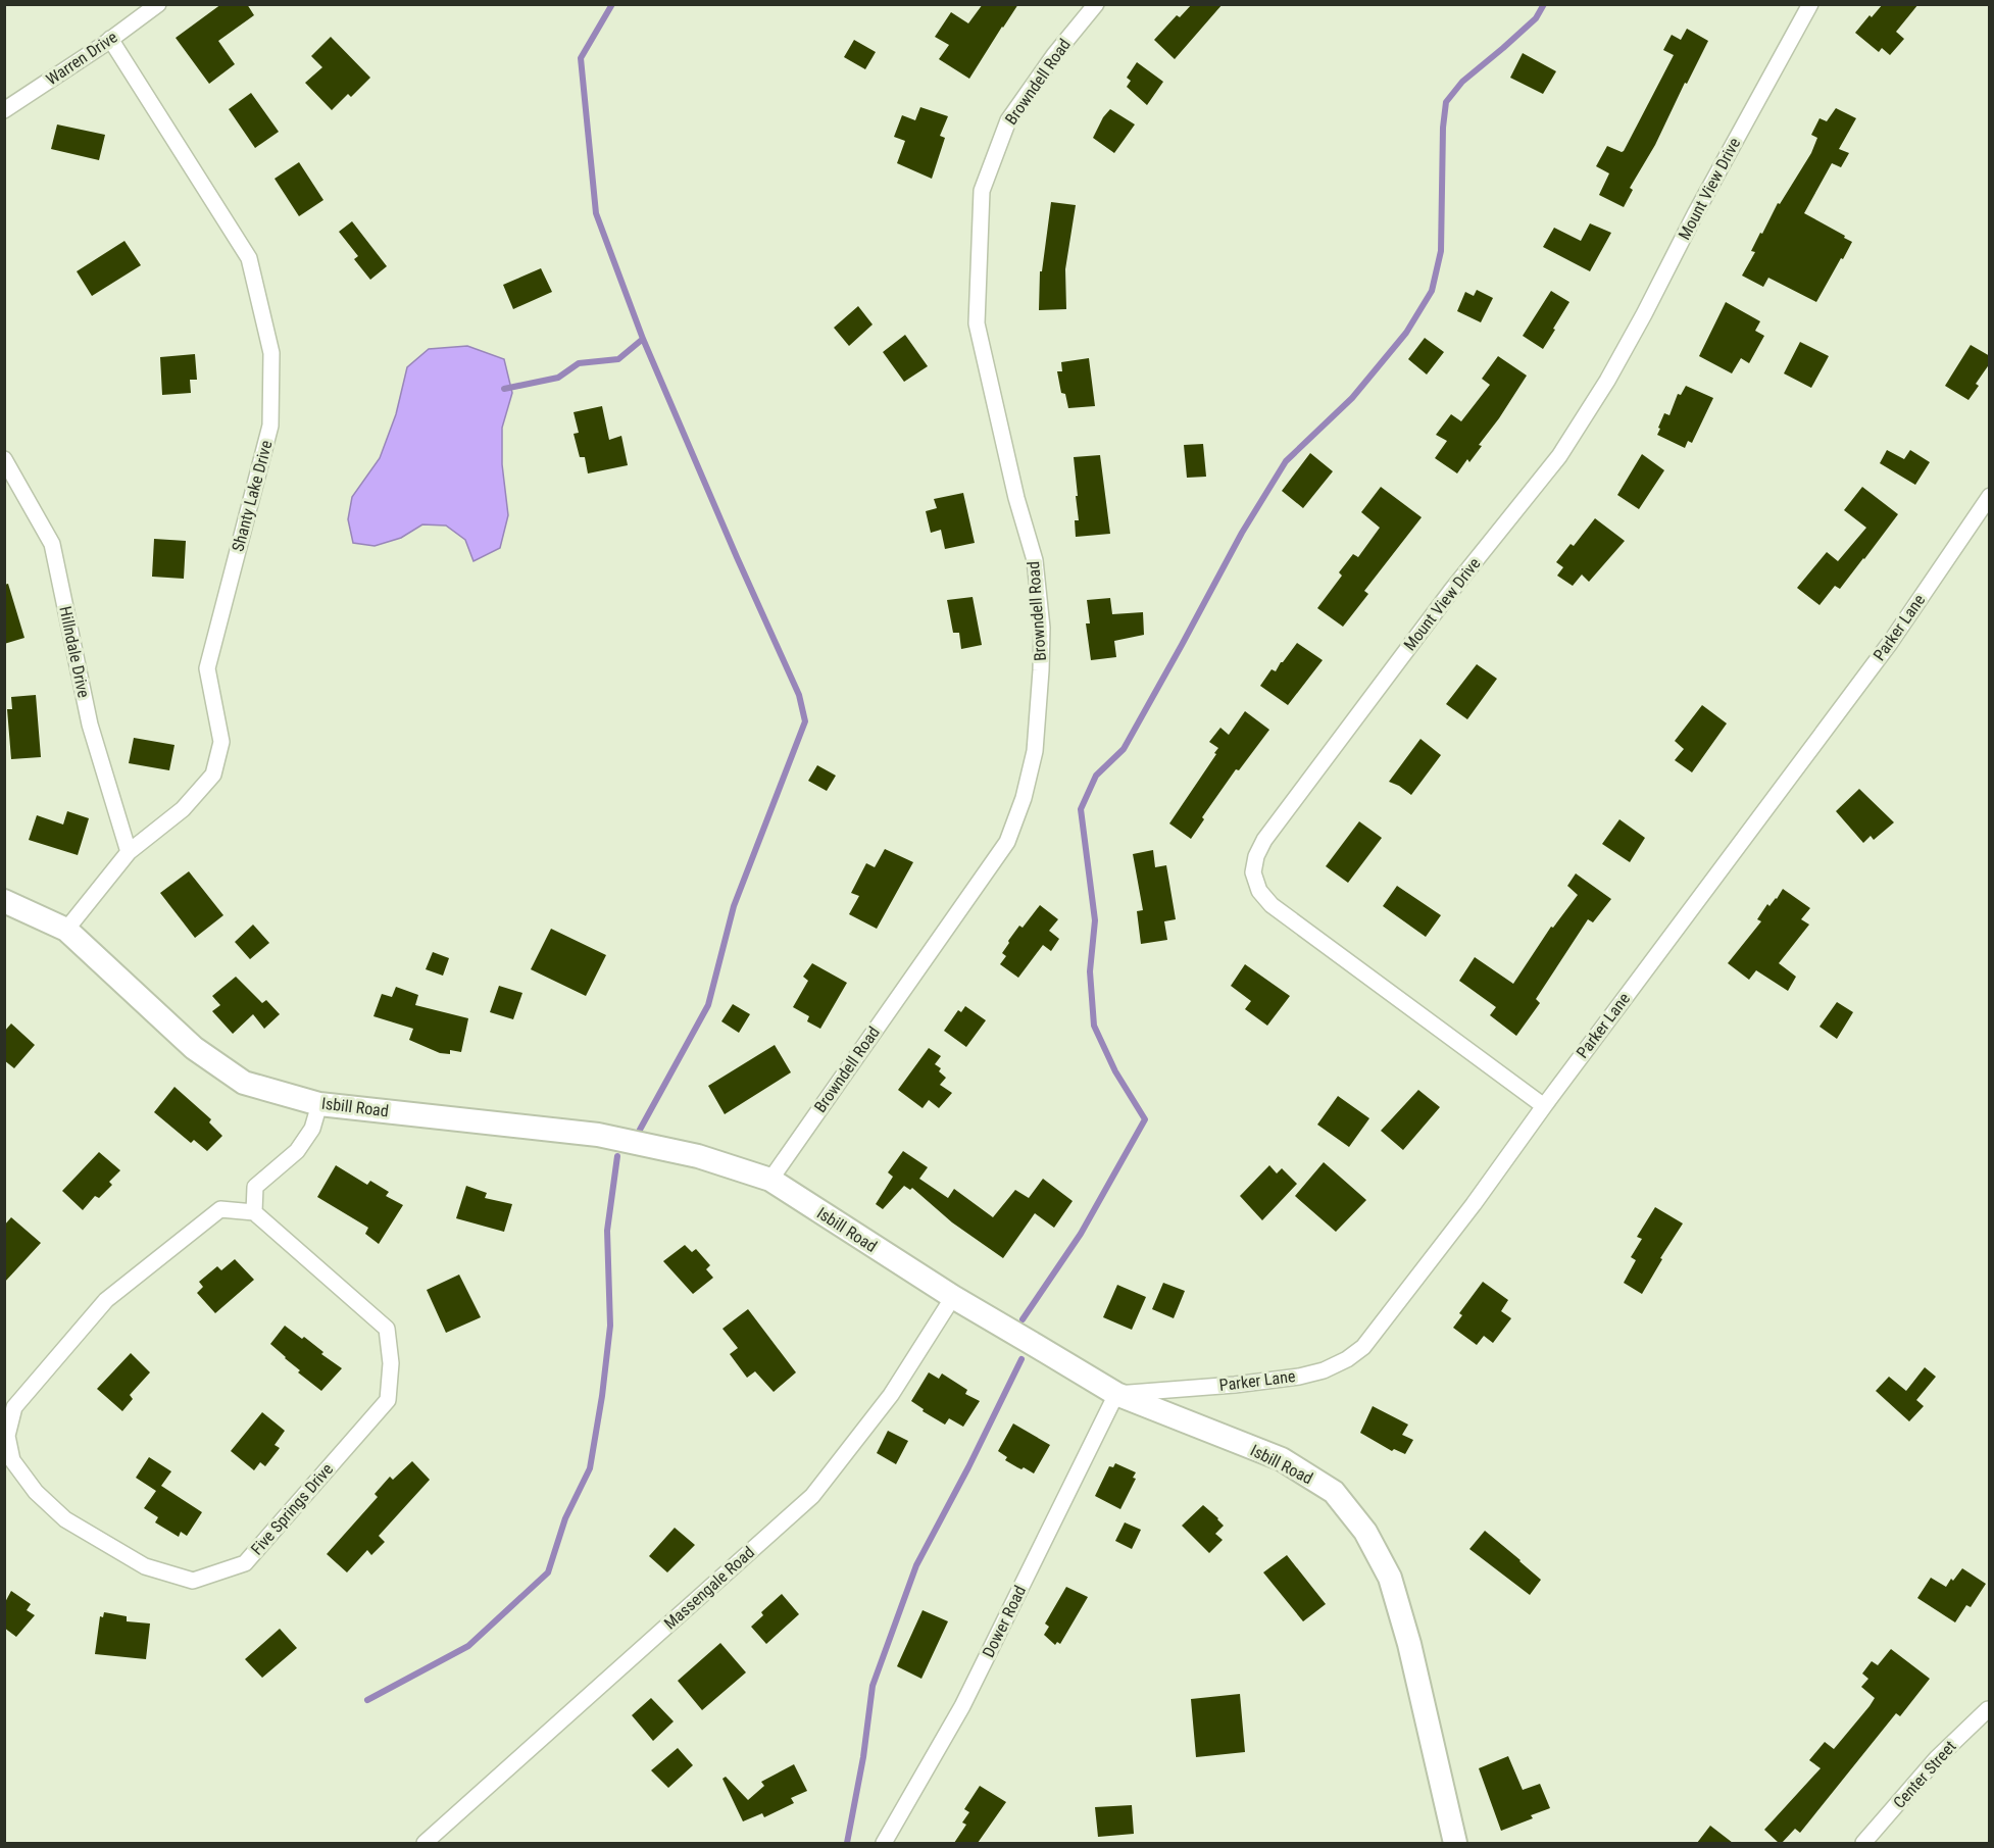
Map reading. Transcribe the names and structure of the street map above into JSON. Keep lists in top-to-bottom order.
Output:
{
  "streets": {
    "street": [
      "Warren Drive",
      "Browndell Road",
      "Mount View Drive",
      "Shanty Lake Drive",
      "Parker Lane",
      "Hillndale Drive",
      "Isbill Road",
      "Five Springs Drive",
      "Massengale Road",
      "Dower Road",
      "Center Street"
    ]
  },
  "crossings": [
    ["Warren Drive", "Shanty Lake Drive"],
    ["Browndell Road", "Isbill Road"],
    ["Mount View Drive", "Parker Lane"],
    ["Shanty Lake Drive", "Hillndale Drive"],
    ["Shanty Lake Drive", "Isbill Road"],
    ["Parker Lane", "Isbill Road"],
    ["Parker Lane", "Dower Road"],
    ["Isbill Road", "Massengale Road"],
    ["Isbill Road", "Dower Road"]
  ]
}
